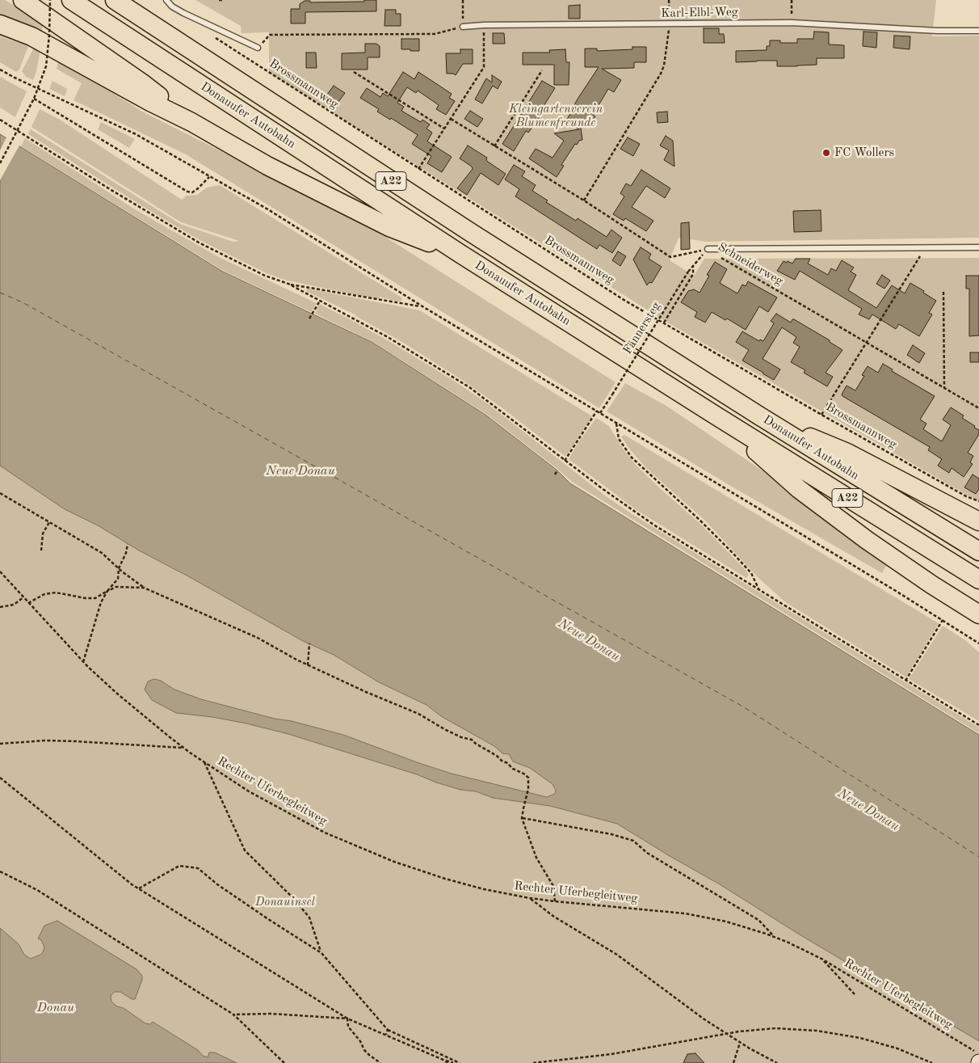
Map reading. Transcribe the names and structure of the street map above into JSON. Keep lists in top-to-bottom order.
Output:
{
  "streets": {
    "highway": ["Donauufer Autobahn", "A22"],
    "lane": ["Karl-Elbl-Weg"],
    "path": [
      "Brossmannweg",
      "Schneiderweg",
      "Fännersteg",
      "Rechter Uferbegleitweg"
    ]
  },
  "water": ["Neue Donau", "Donau"],
  "parks": ["Kleingartenverein Blumenfreunde", "Donauinsel"],
  "places": ["FC Wollers"]
}
